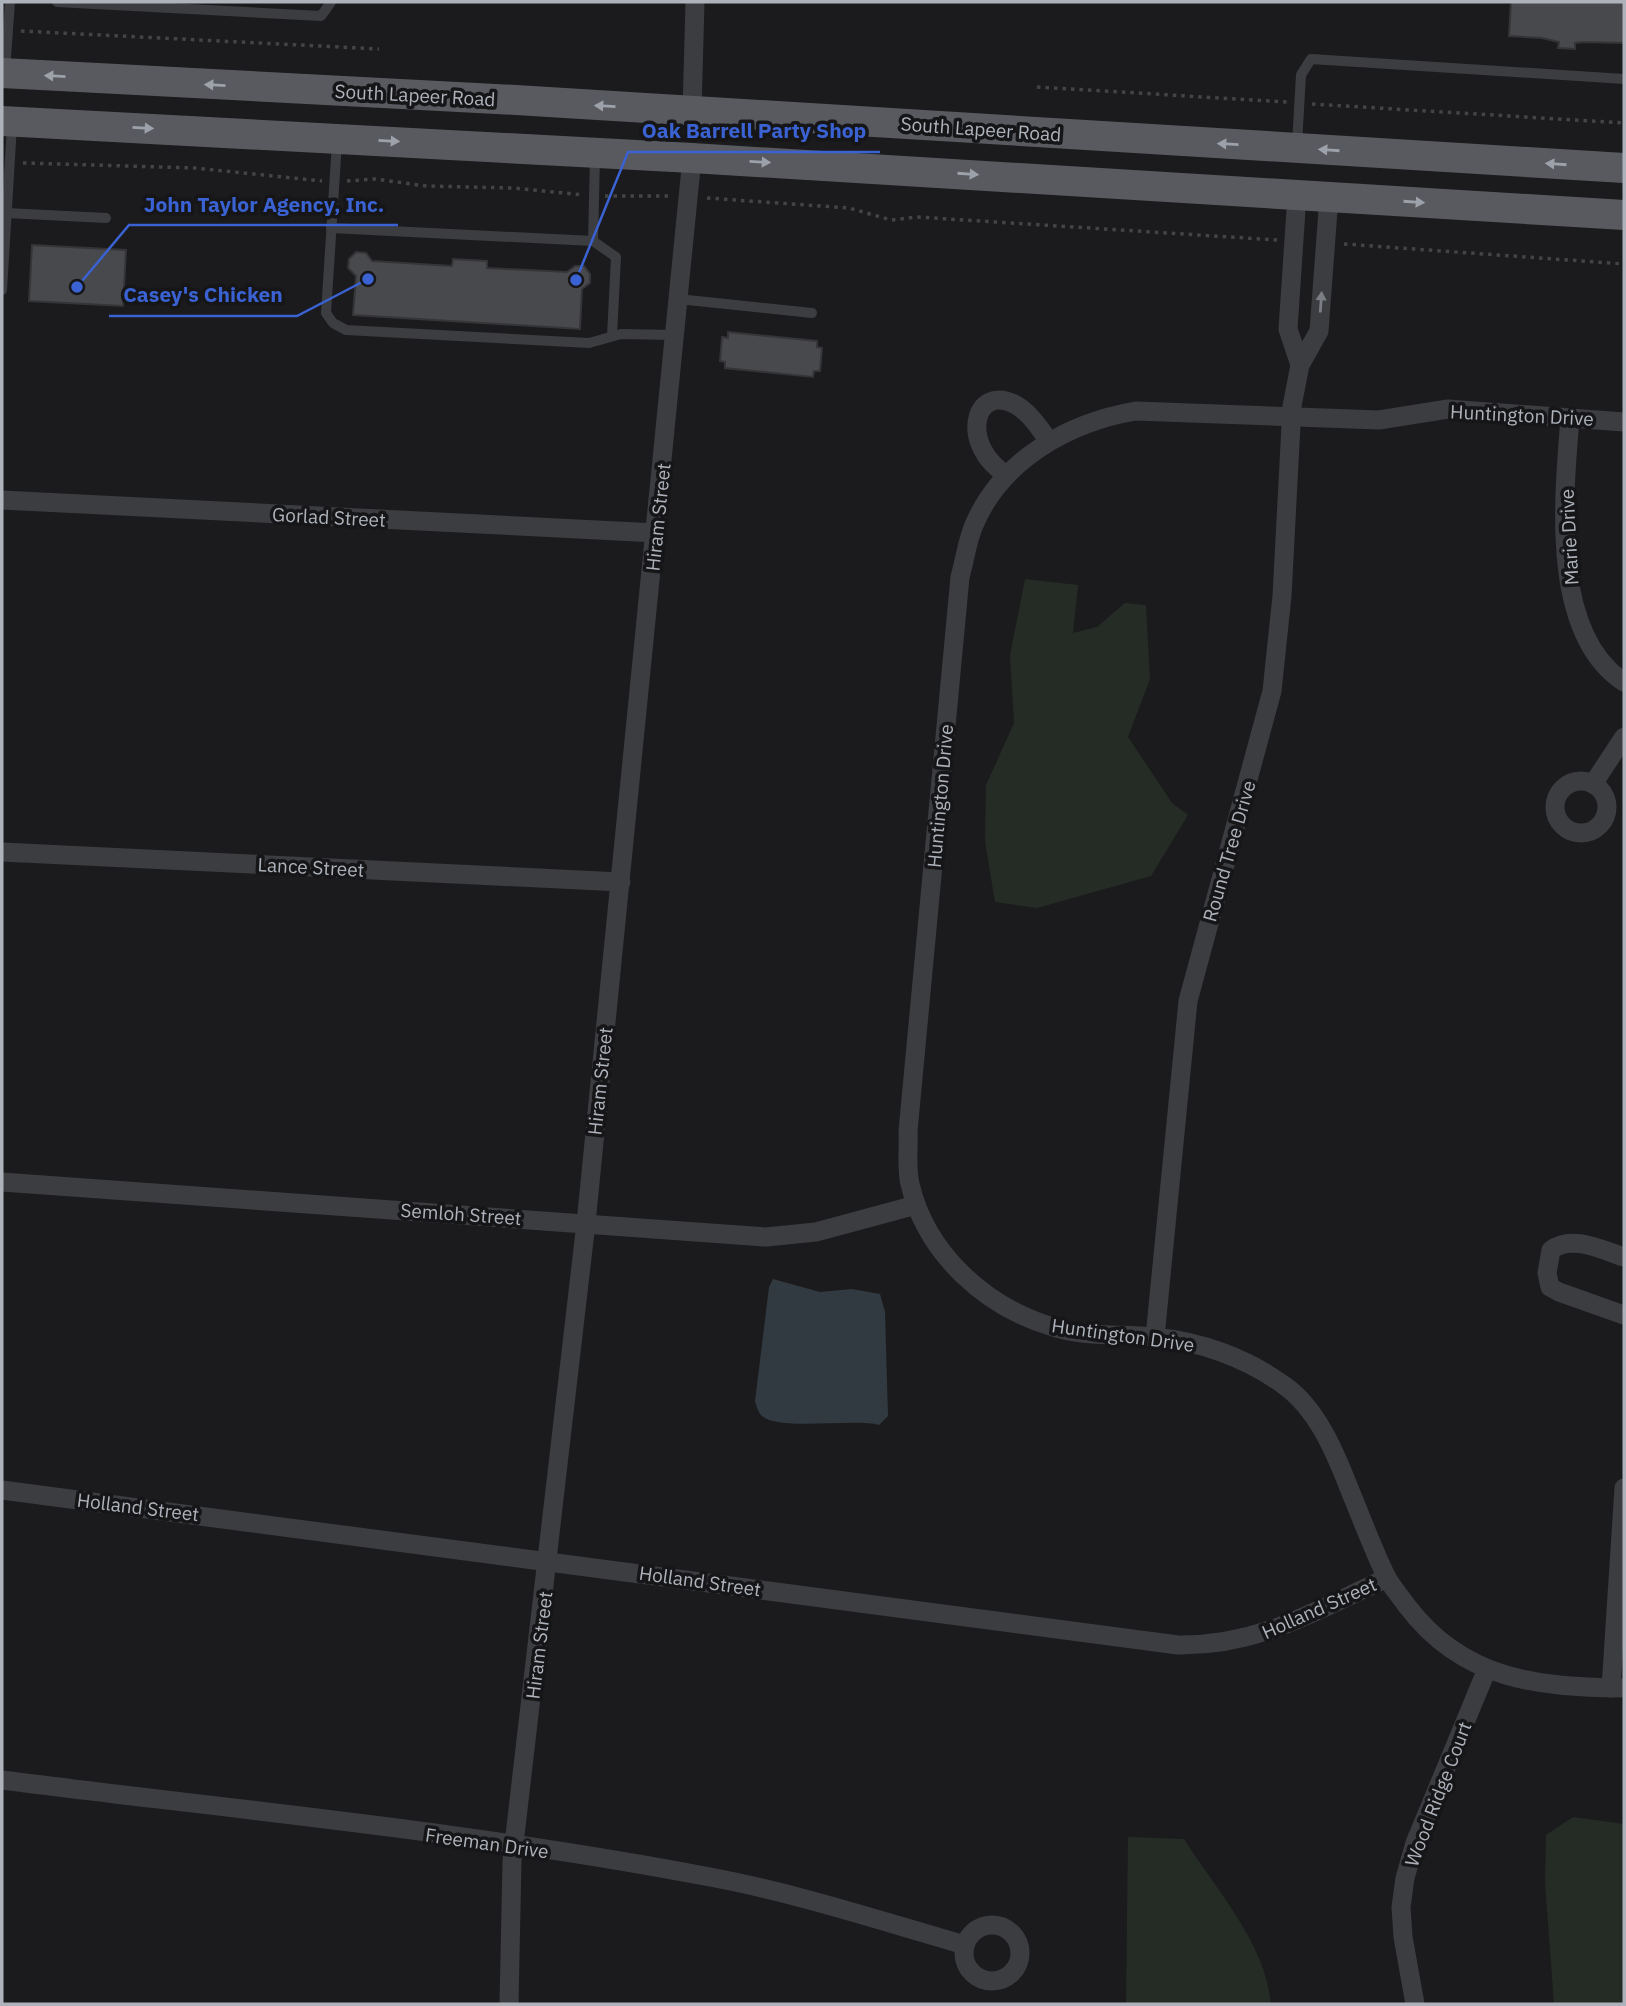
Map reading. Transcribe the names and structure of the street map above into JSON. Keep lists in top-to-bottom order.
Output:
{
  "streets": {
    "main road": ["South Lapeer Road"],
    "street": [
      "Huntington Drive",
      "Gorlad Street",
      "Hiram Street",
      "Marie Drive",
      "Round Tree Drive",
      "Lance Street",
      "Semloh Street",
      "Holland Street",
      "Wood Ridge Court",
      "Freeman Drive"
    ]
  },
  "crossings": [
    ["Huntington Drive", "Marie Drive"],
    ["Huntington Drive", "Round Tree Drive"],
    ["Huntington Drive", "Semloh Street"],
    ["Huntington Drive", "Holland Street"],
    ["Huntington Drive", "Wood Ridge Court"],
    ["Gorlad Street", "Hiram Street"],
    ["Hiram Street", "Lance Street"],
    ["Hiram Street", "Semloh Street"],
    ["Hiram Street", "Holland Street"],
    ["Hiram Street", "Freeman Drive"]
  ],
  "places": ["Casey's Chicken", "Oak Barrell Party Shop", "John Taylor Agency, Inc."]
}
